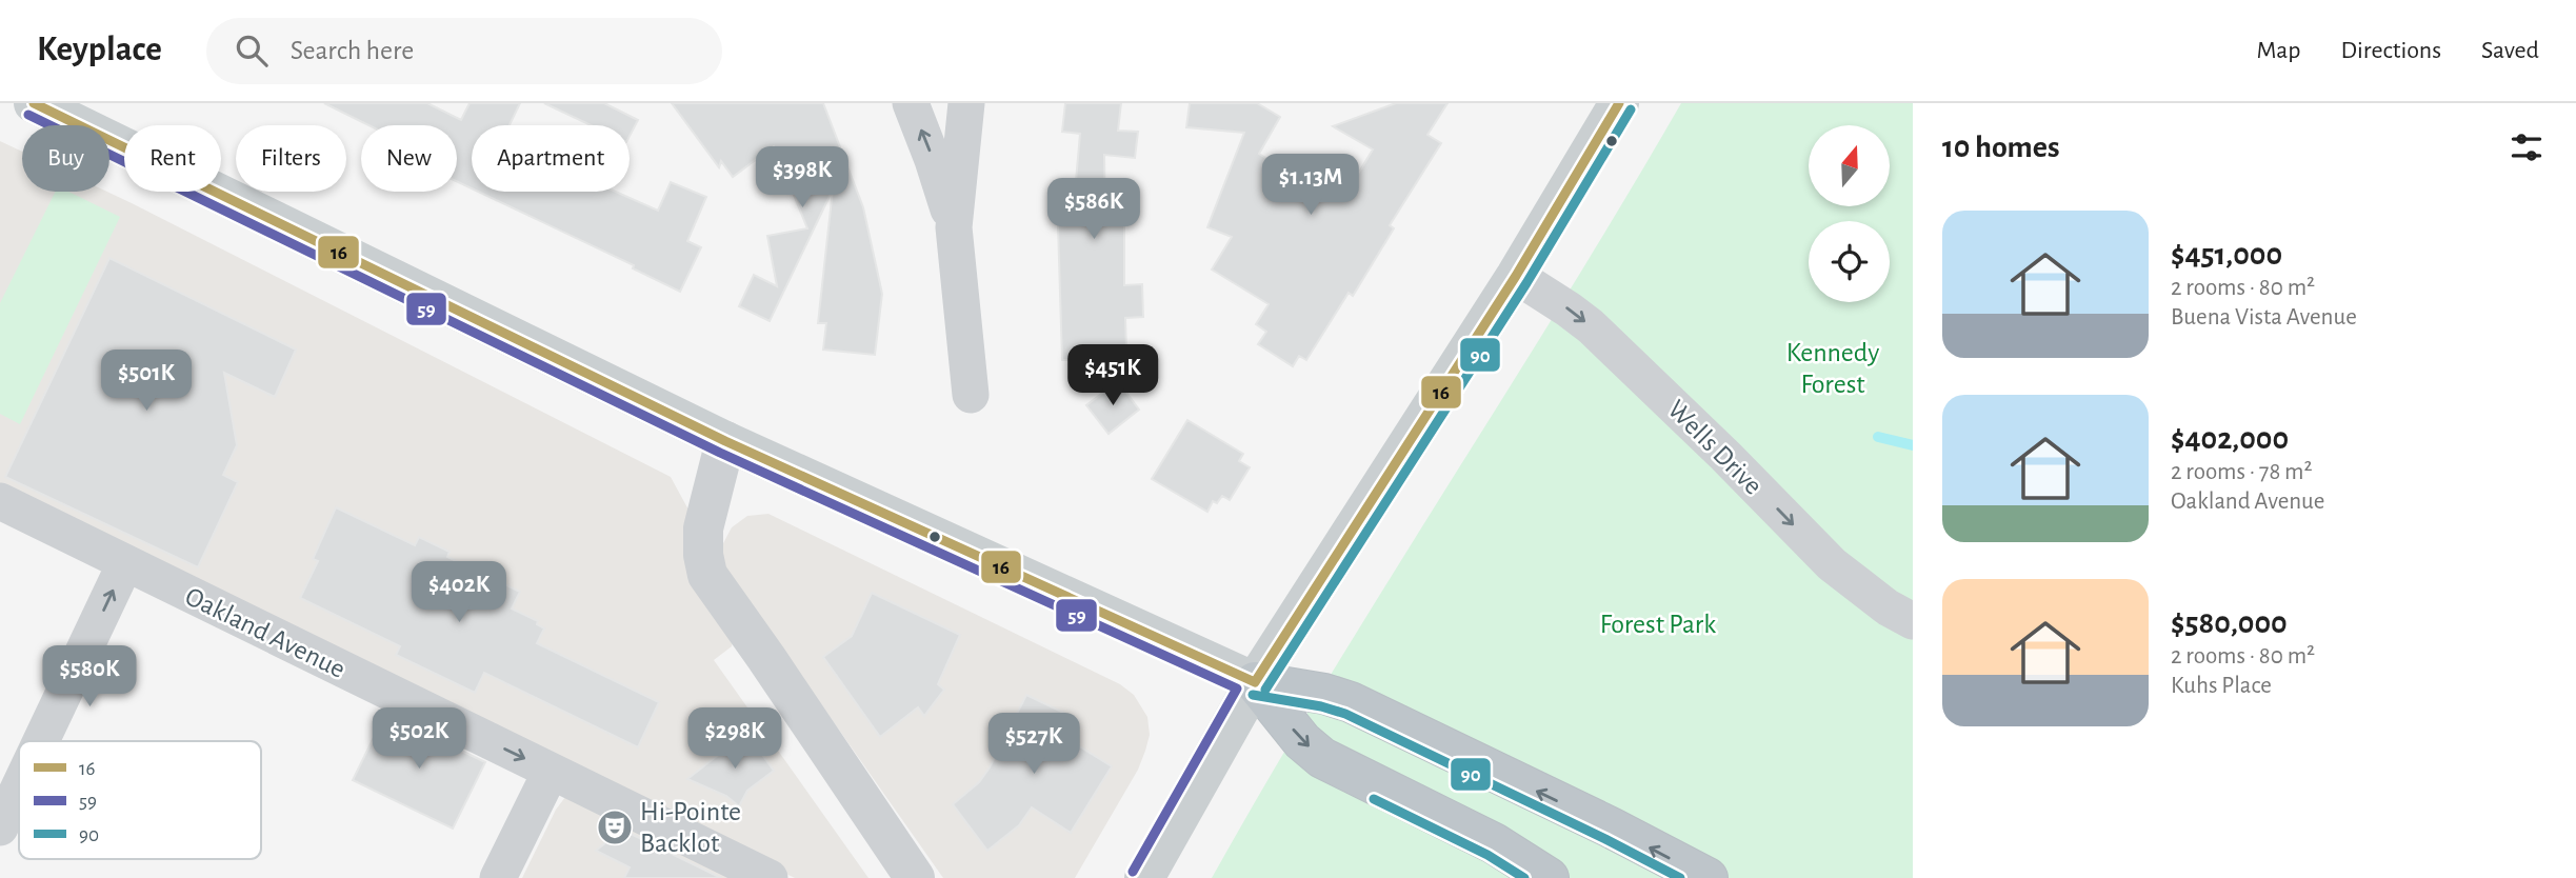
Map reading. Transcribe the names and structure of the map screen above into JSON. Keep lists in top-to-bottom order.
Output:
{
  "streets": {
    "street": ["Wells Drive", "Oakland Avenue"]
  },
  "one_way": ["Wells Drive", "Oakland Avenue"],
  "parks": ["Kennedy Forest", "Forest Park"],
  "places": {
    "theatre": ["Hi-Pointe Backlot"]
  },
  "lines": ["transit line 16", "transit line 90", "transit line 59"],
  "legend": ["16", "59", "90"],
  "north": "top",
  "page": {
    "header": "Keyplace",
    "search": "Search here",
    "nav": ["Map", "Directions", "Saved"],
    "heading": "10 homes",
    "chip": [
      "Buy",
      "Rent",
      "Filters",
      "New",
      "Apartment"
    ],
    "price": [
      "$398K",
      "$1.13M",
      "$586K",
      "$451K",
      "$501K",
      "$402K",
      "$580K",
      "$502K",
      "$298K",
      "$527K"
    ],
    "list": [
      {
        "name": "$451,000",
        "note": "2 rooms · 80 m² · Buena Vista Avenue"
      },
      {
        "name": "$402,000",
        "note": "2 rooms · 78 m² · Oakland Avenue"
      },
      {
        "name": "$580,000",
        "note": "2 rooms · 80 m² · Kuhs Place"
      }
    ]
  }
}
